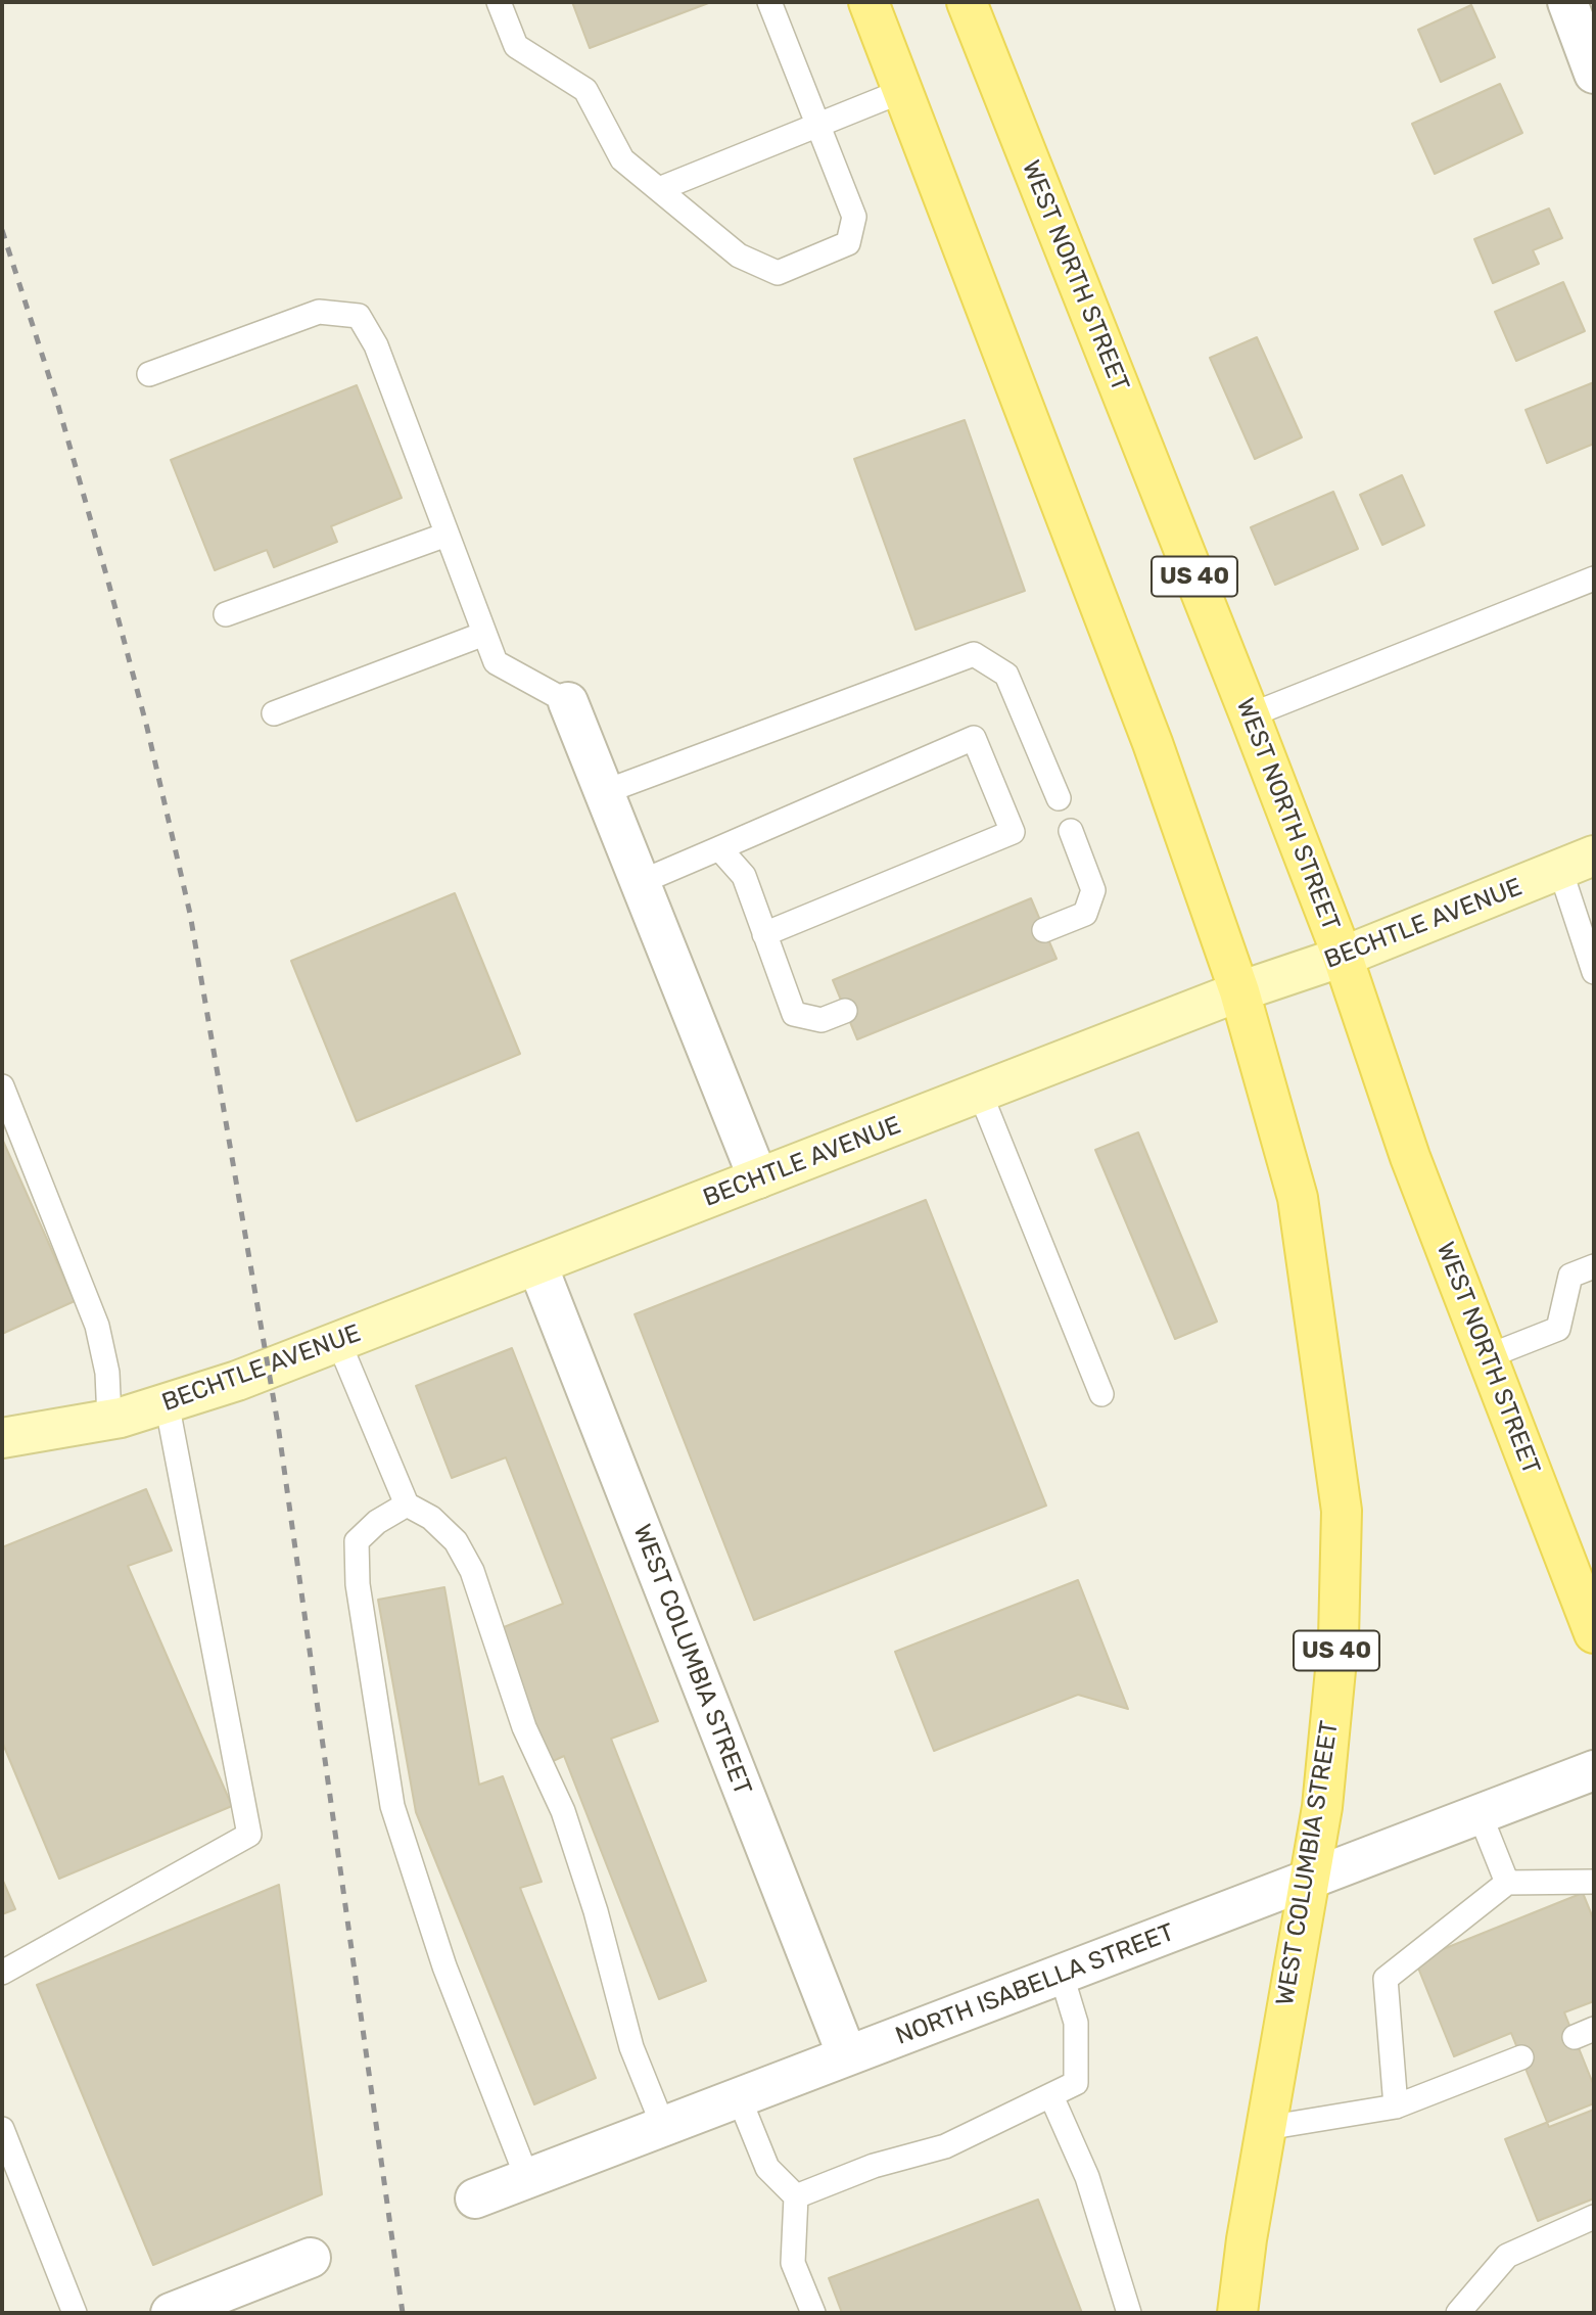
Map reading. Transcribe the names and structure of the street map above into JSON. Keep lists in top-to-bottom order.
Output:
{
  "streets": {
    "main road": [
      "WEST NORTH STREET",
      "US 40",
      "BECHTLE AVENUE",
      "WEST COLUMBIA STREET"
    ],
    "street": ["NORTH ISABELLA STREET"]
  },
  "crossings": [
    ["WEST NORTH STREET", "BECHTLE AVENUE"],
    ["US 40", "BECHTLE AVENUE"],
    ["US 40", "WEST COLUMBIA STREET"],
    ["BECHTLE AVENUE", "WEST COLUMBIA STREET"],
    ["WEST COLUMBIA STREET", "NORTH ISABELLA STREET"]
  ]
}
